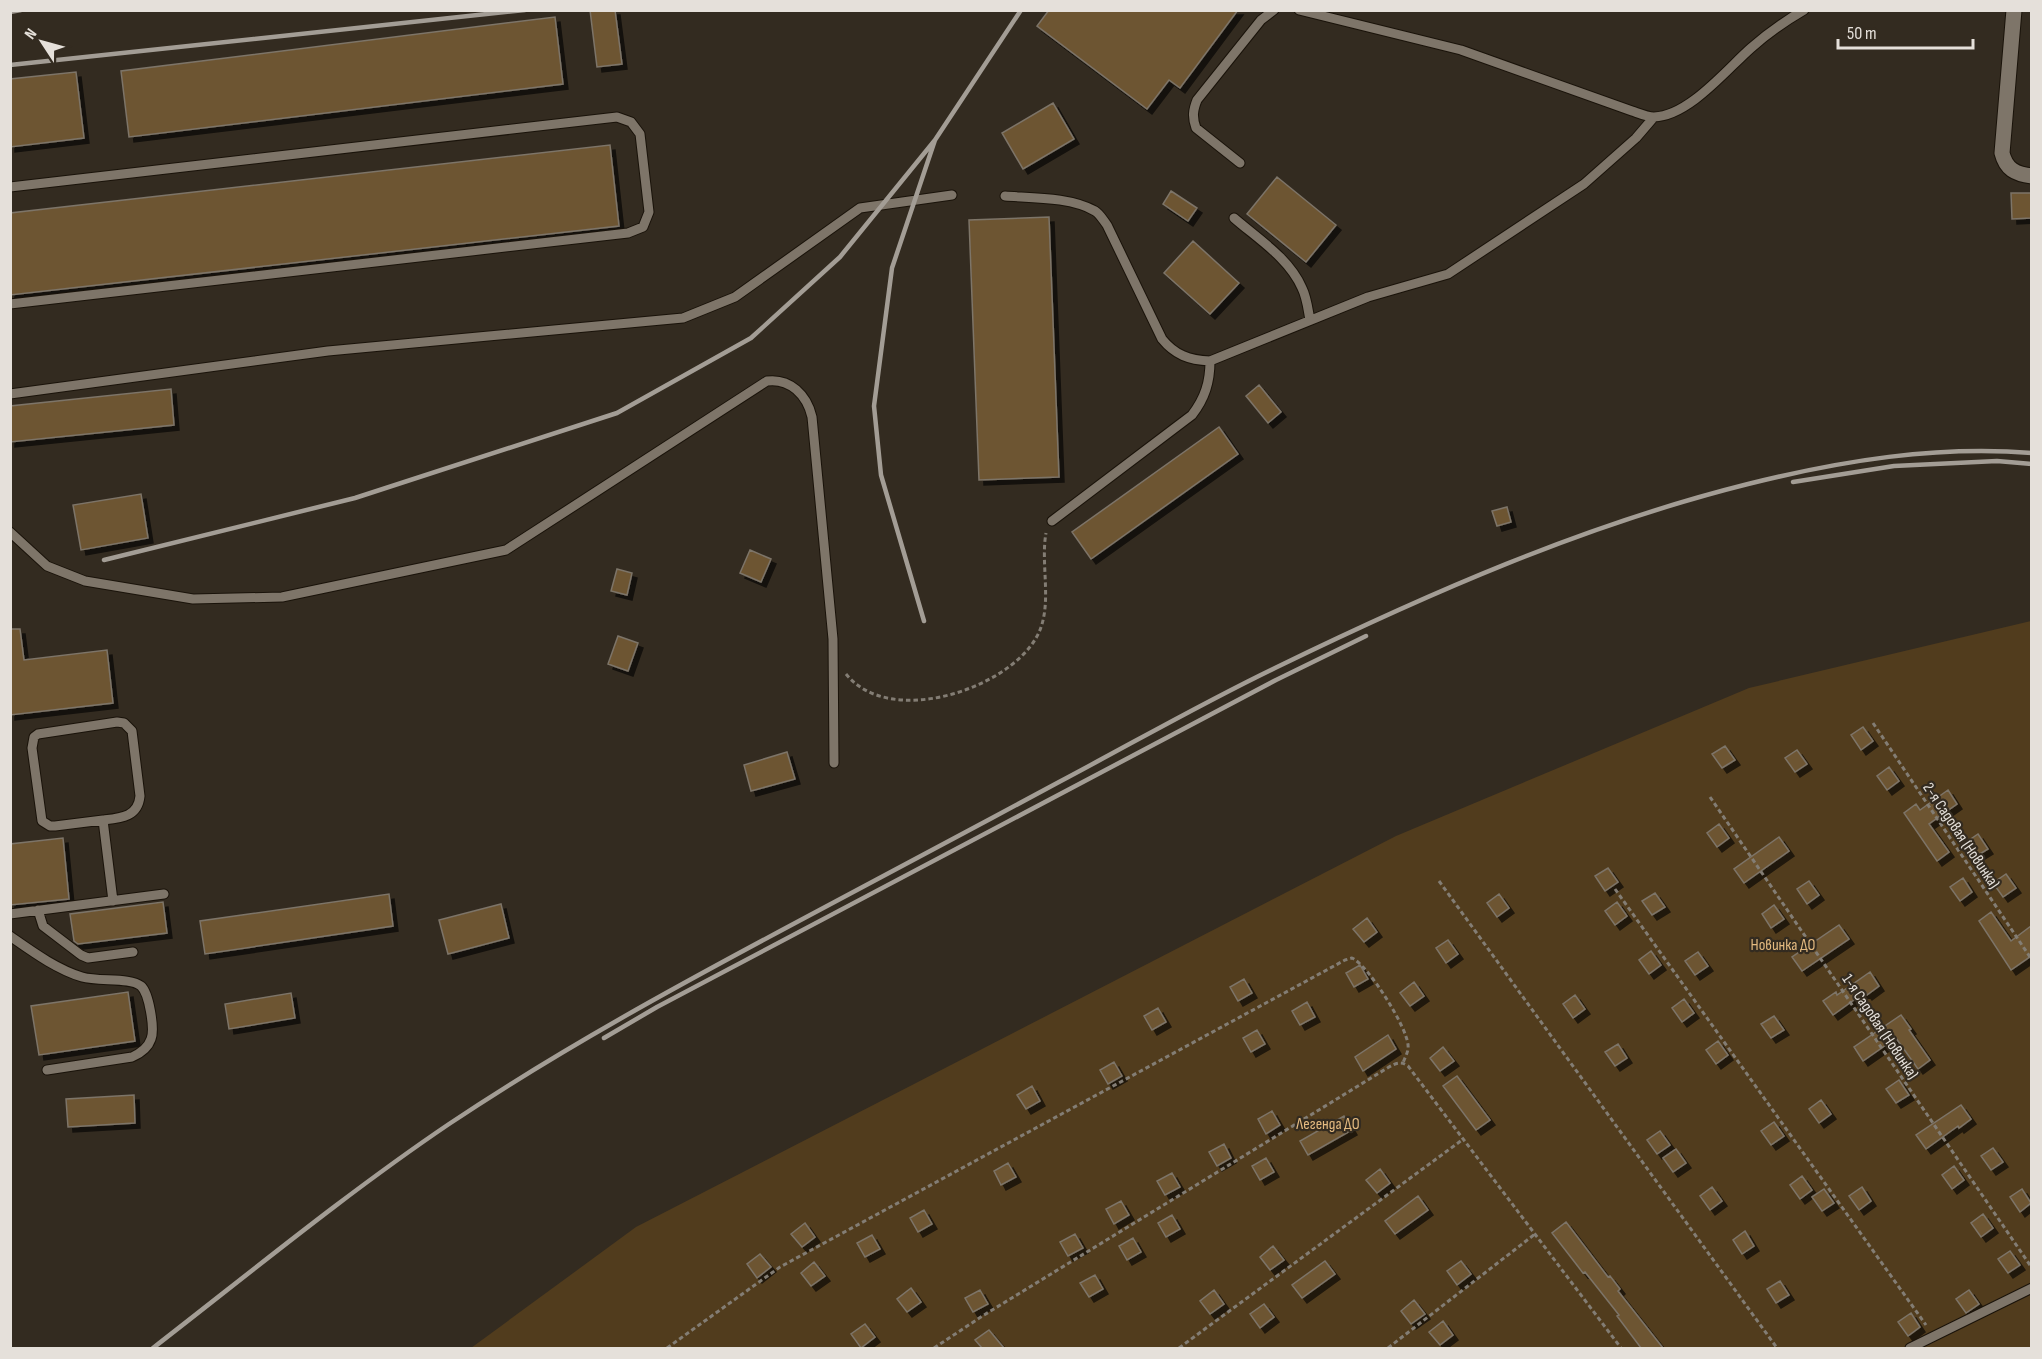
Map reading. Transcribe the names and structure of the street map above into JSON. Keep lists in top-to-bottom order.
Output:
{
  "streets": {
    "path": ["2-я Садовая (Новинка)", "1-я Садовая (Новинка)"]
  },
  "parks": ["Новинка ДО", "Легенда ДО"],
  "scale_bar": "50 m",
  "north": "top left"
}
